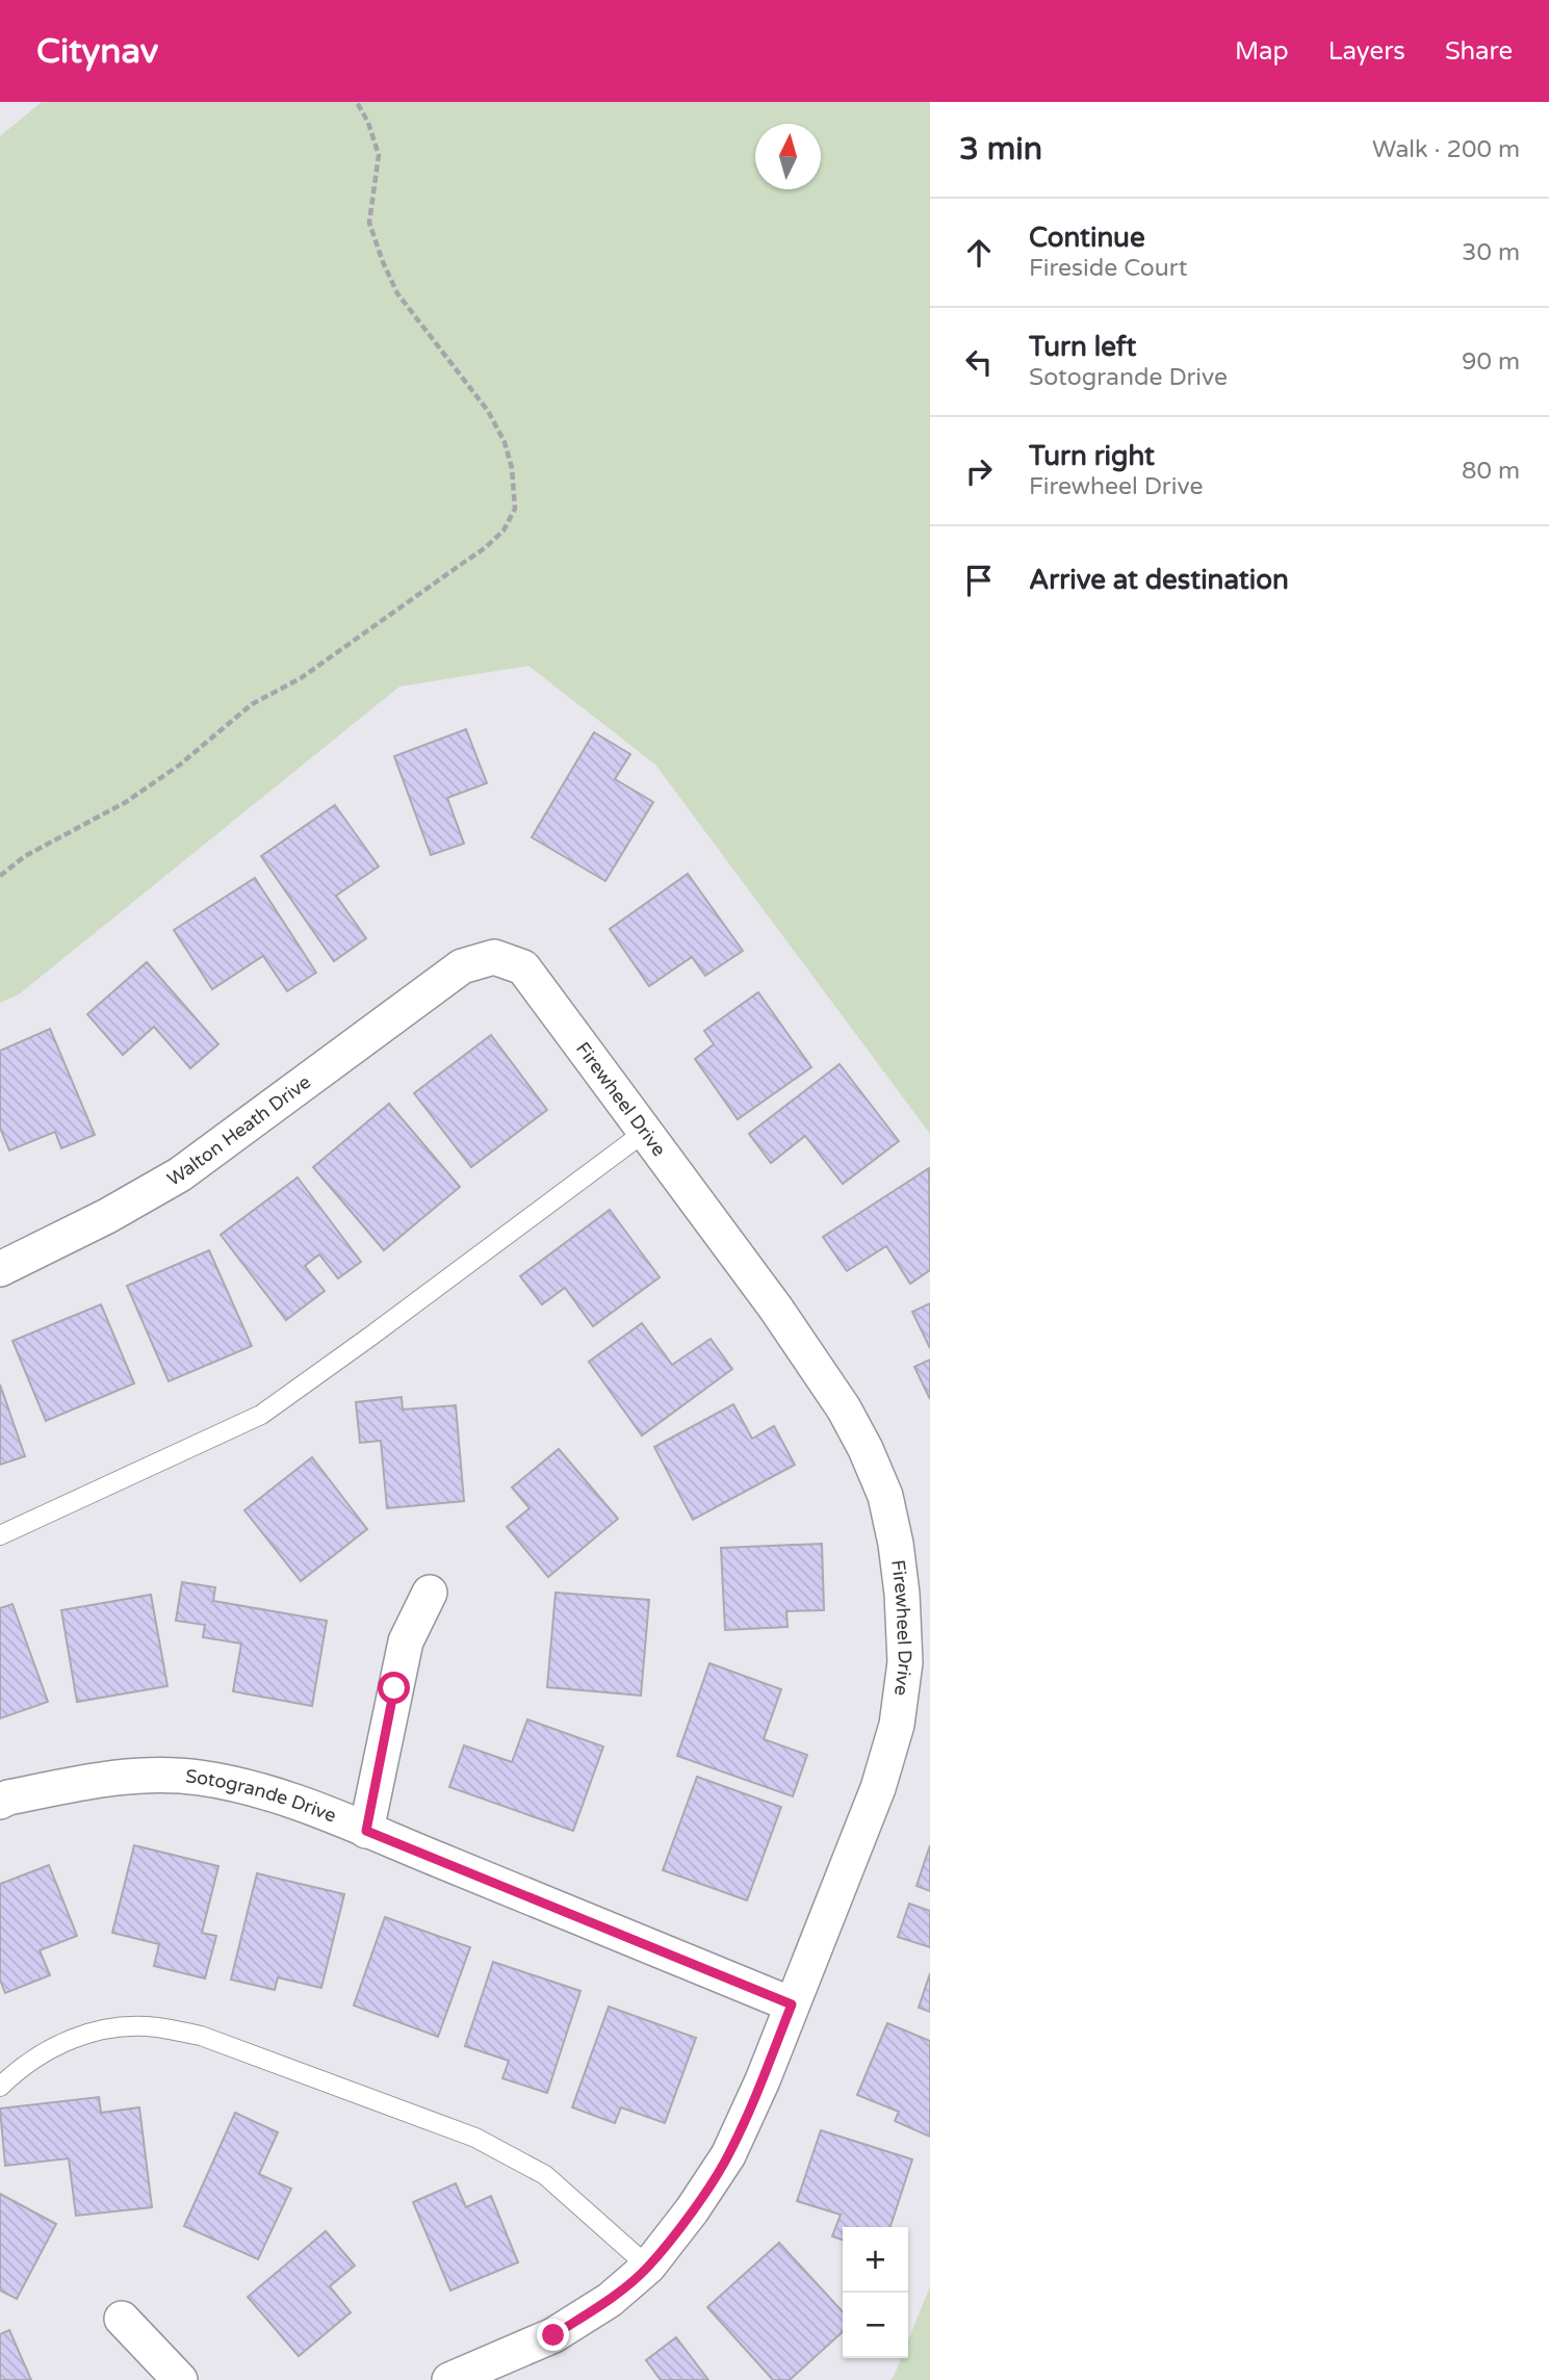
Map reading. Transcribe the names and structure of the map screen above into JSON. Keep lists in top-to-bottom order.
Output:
{
  "streets": {
    "street": ["Firewheel Drive", "Walton Heath Drive", "Sotogrande Drive"]
  },
  "crossings": [
    ["Firewheel Drive", "Walton Heath Drive"],
    ["Firewheel Drive", "Sotogrande Drive"]
  ],
  "north": "top",
  "page": {
    "header": "Citynav",
    "nav": ["Map", "Layers", "Share"],
    "heading": ["3 min", "Walk · 200 m"],
    "list": [
      ["Continue", "Fireside Court", "30 m"],
      ["Turn left", "Sotogrande Drive", "90 m"],
      ["Turn right", "Firewheel Drive", "80 m"],
      "Arrive at destination"
    ],
    "map_buttons": ["+", "−"]
  }
}
